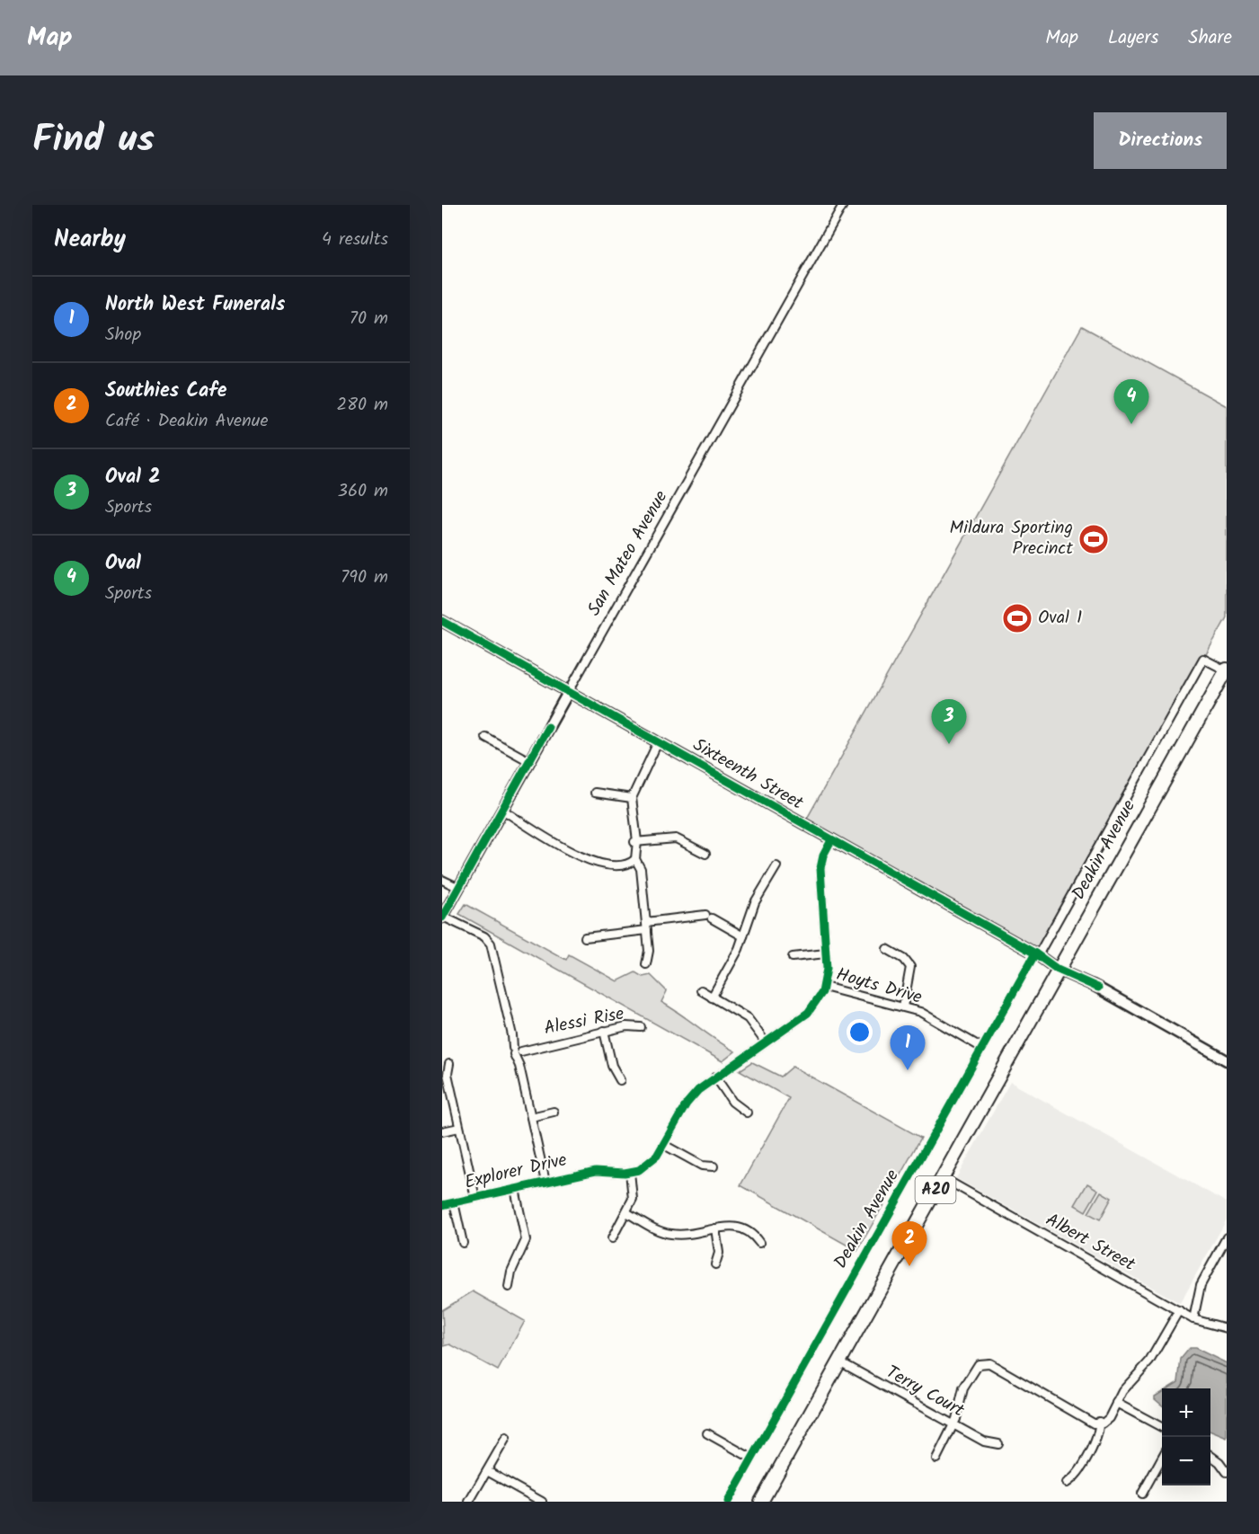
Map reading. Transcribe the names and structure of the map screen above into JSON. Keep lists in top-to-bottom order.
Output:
{
  "streets": {
    "highway": ["Deakin Avenue", "A20"],
    "street": [
      "San Mateo Avenue",
      "Sixteenth Street",
      "Hoyts Drive",
      "Alessi Rise",
      "Explorer Drive",
      "Albert Street",
      "Terry Court"
    ]
  },
  "crossings": [
    ["San Mateo Avenue", "Sixteenth Street"],
    ["Sixteenth Street", "Deakin Avenue"],
    ["Deakin Avenue", "Hoyts Drive"],
    ["Deakin Avenue", "Albert Street"],
    ["Deakin Avenue", "Terry Court"]
  ],
  "places": {
    "sports": ["Mildura Sporting Precinct", "Oval 1"]
  },
  "page": {
    "header": "Map",
    "nav": ["Map", "Layers", "Share"],
    "title": "Find us",
    "buttons": "Directions",
    "heading": ["Nearby", "4 results"],
    "list": [
      {
        "mark": "1",
        "name": "North West Funerals",
        "note": "Shop",
        "value": "70 m"
      },
      {
        "mark": "2",
        "name": "Southies Cafe",
        "note": "Café · Deakin Avenue",
        "value": "280 m"
      },
      {
        "mark": "3",
        "name": "Oval 2",
        "note": "Sports",
        "value": "360 m"
      },
      {
        "mark": "4",
        "name": "Oval",
        "note": "Sports",
        "value": "790 m"
      }
    ],
    "pins": [
      "4",
      "3",
      "1",
      "2"
    ],
    "map_buttons": ["+", "−"]
  }
}
